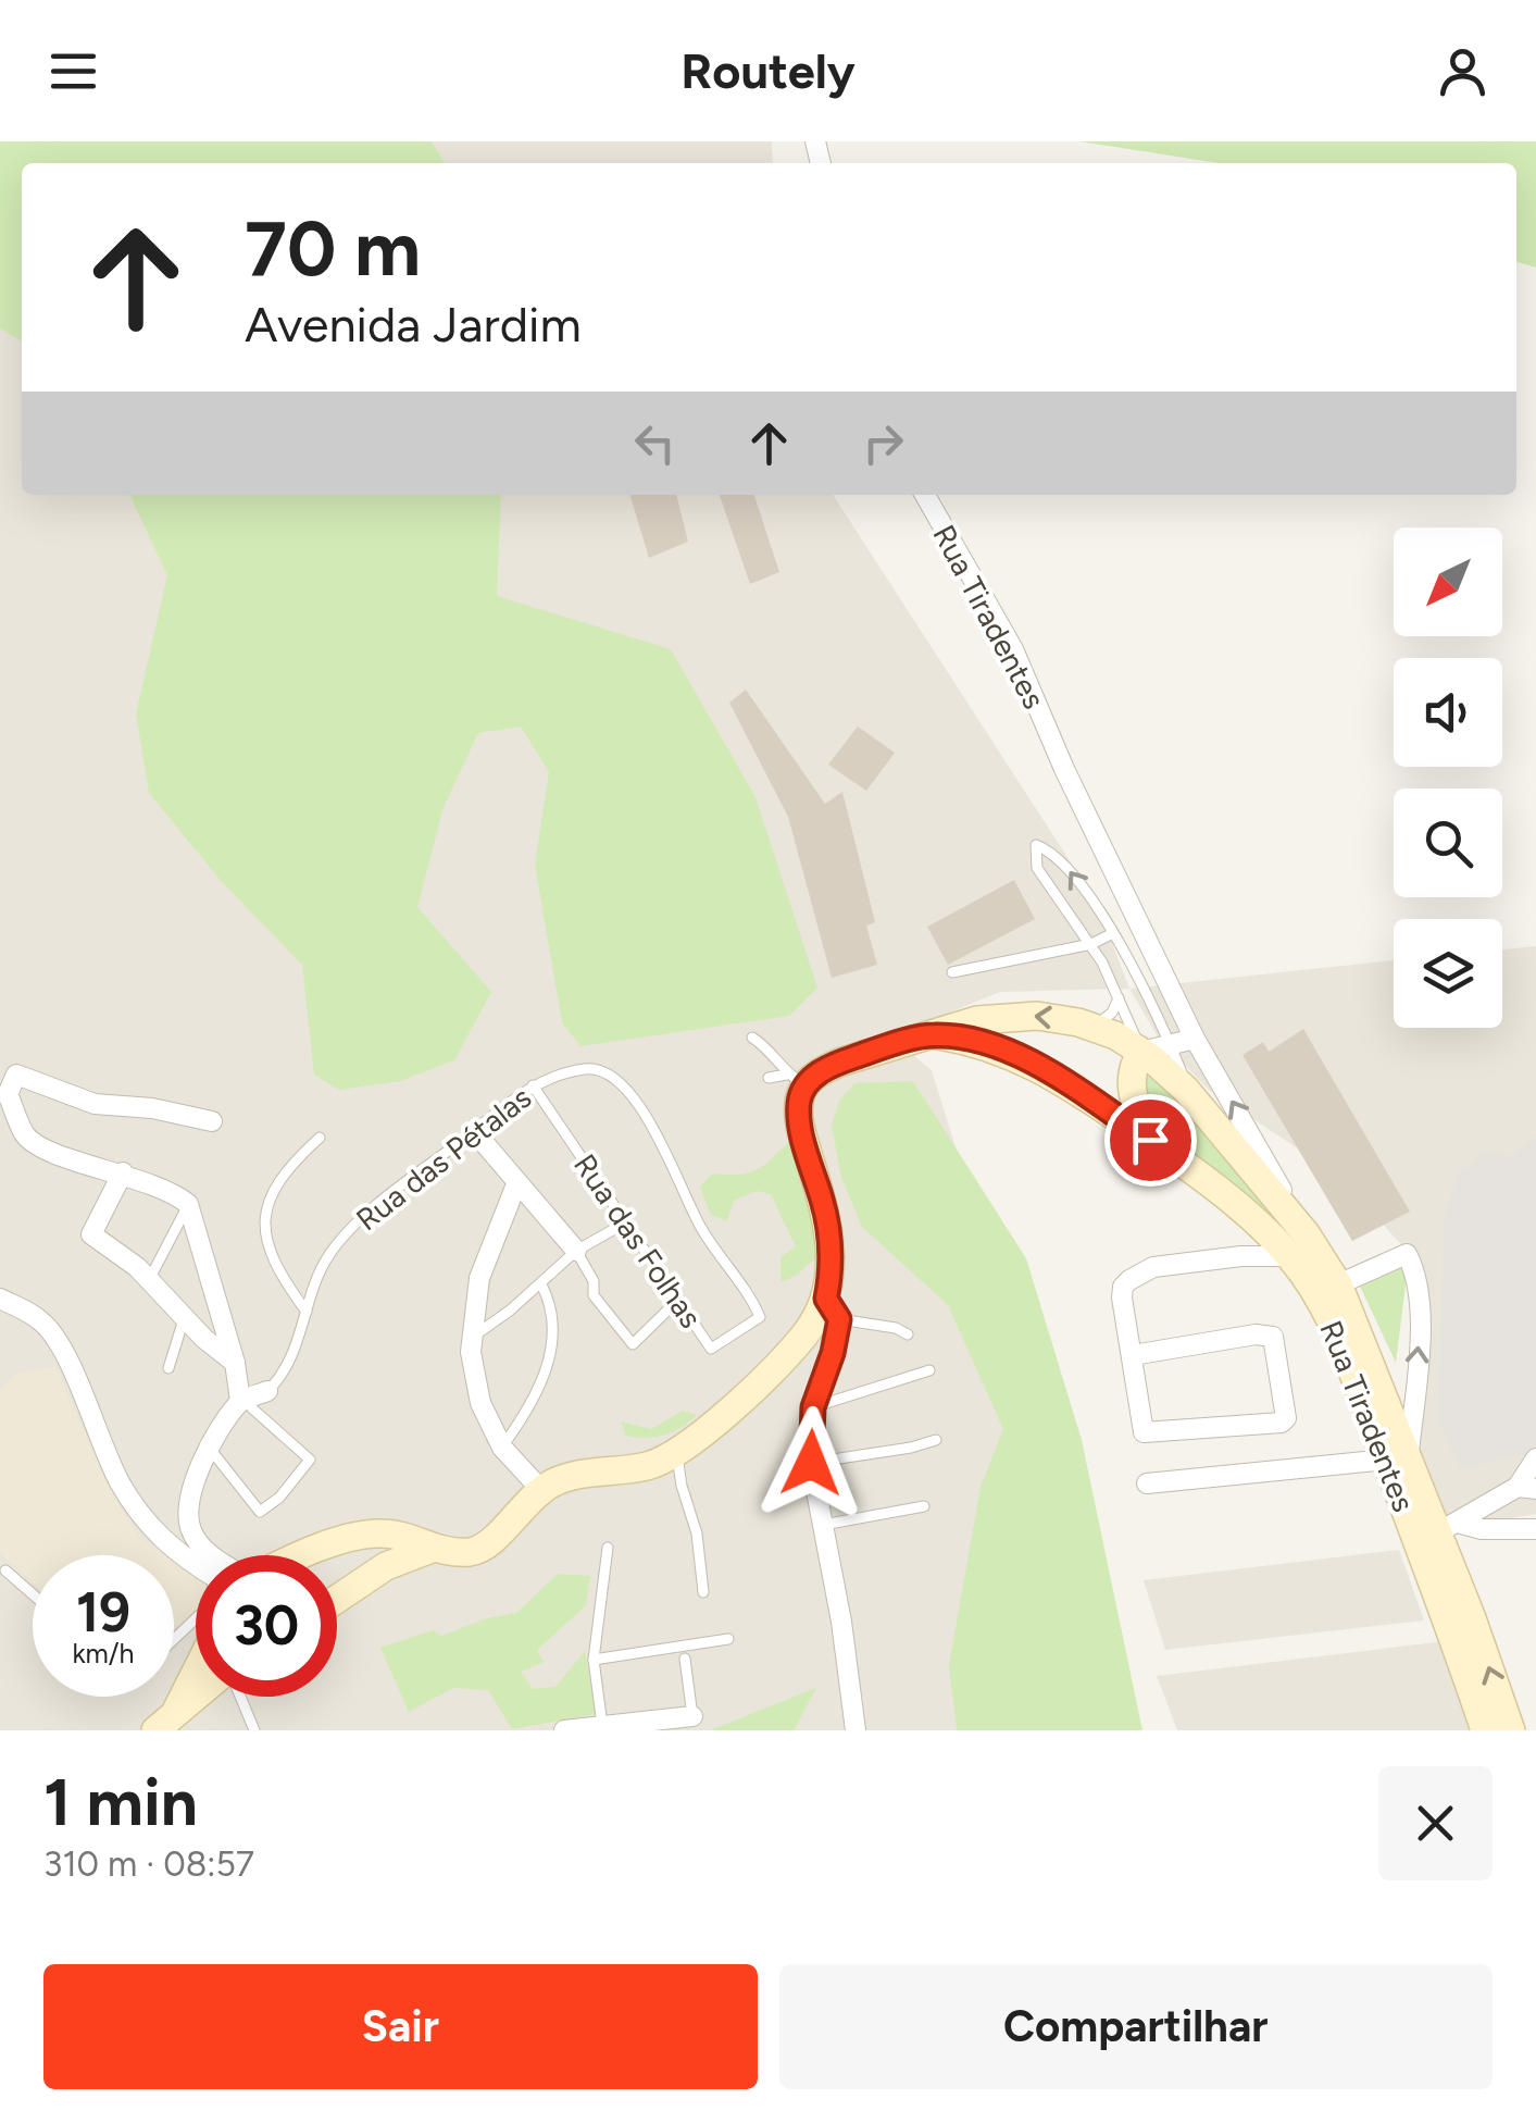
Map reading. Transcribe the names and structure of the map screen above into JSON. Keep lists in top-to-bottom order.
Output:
{
  "streets": {
    "street": ["Rua Tiradentes", "Rua das Pétalas"],
    "lane": ["Rua das Folhas"]
  },
  "crossings": [
    ["Rua das Pétalas", "Rua das Folhas"]
  ],
  "north": "bottom left",
  "page": {
    "header": "Routely",
    "turn": ["70 m", "Avenida Jardim"],
    "speed": "19 km/h",
    "limit": "30",
    "heading": ["1 min", "310 m · 08:57"],
    "buttons": ["Sair", "Compartilhar"]
  }
}
